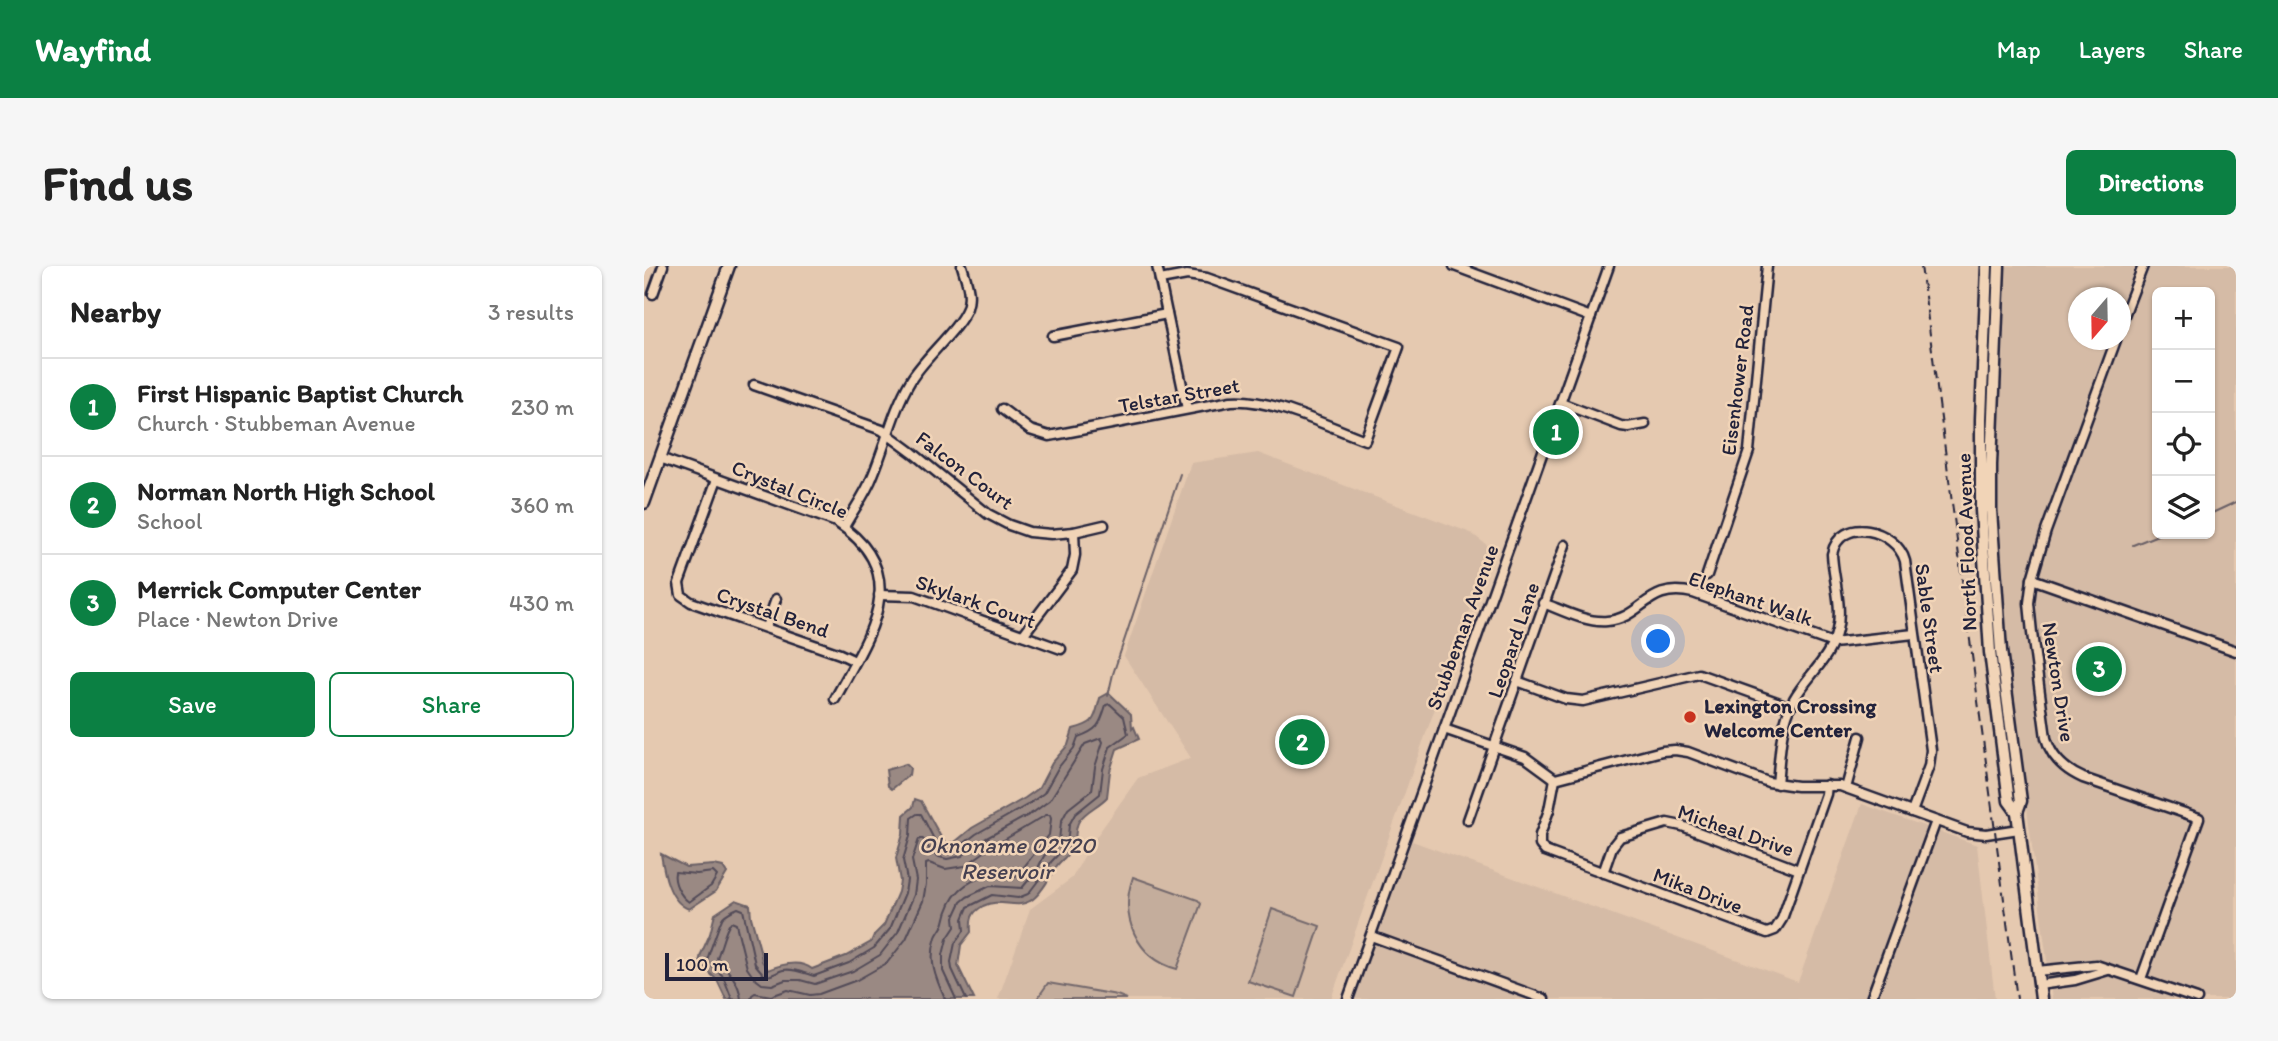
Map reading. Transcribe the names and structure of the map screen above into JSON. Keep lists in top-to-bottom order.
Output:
{
  "streets": {
    "main road": ["North Flood Avenue"],
    "street": [
      "Eisenhower Road",
      "Telstar Street",
      "Falcon Court",
      "Crystal Circle",
      "Elephant Walk",
      "Skylark Court",
      "Crystal Bend",
      "Sable Street",
      "Stubbeman Avenue",
      "Leopard Lane",
      "Newton Drive",
      "Micheal Drive",
      "Mika Drive"
    ]
  },
  "crossings": [
    ["Crystal Circle", "Skylark Court"],
    ["Crystal Circle", "Crystal Bend"],
    ["Elephant Walk", "Sable Street"],
    ["Elephant Walk", "Leopard Lane"],
    ["Micheal Drive", "Mika Drive"]
  ],
  "water": ["Oknoname 02720 Reservoir"],
  "places": ["Lexington Crossing Welcome Center"],
  "scale_bar": "100 m",
  "north": "bottom",
  "page": {
    "header": "Wayfind",
    "nav": ["Map", "Layers", "Share"],
    "buttons": [
      "Directions",
      ["Save", "Share"]
    ],
    "title": "Find us",
    "heading": ["Nearby", "3 results"],
    "map_buttons": ["+", "−"],
    "list": [
      {
        "mark": "1",
        "name": "First Hispanic Baptist Church",
        "note": "Church · Stubbeman Avenue",
        "value": "230 m"
      },
      {
        "mark": "2",
        "name": "Norman North High School",
        "note": "School",
        "value": "360 m"
      },
      {
        "mark": "3",
        "name": "Merrick Computer Center",
        "note": "Place · Newton Drive",
        "value": "430 m"
      }
    ],
    "pins": ["1", "3", "2"],
    "scale": "100 m"
  }
}
